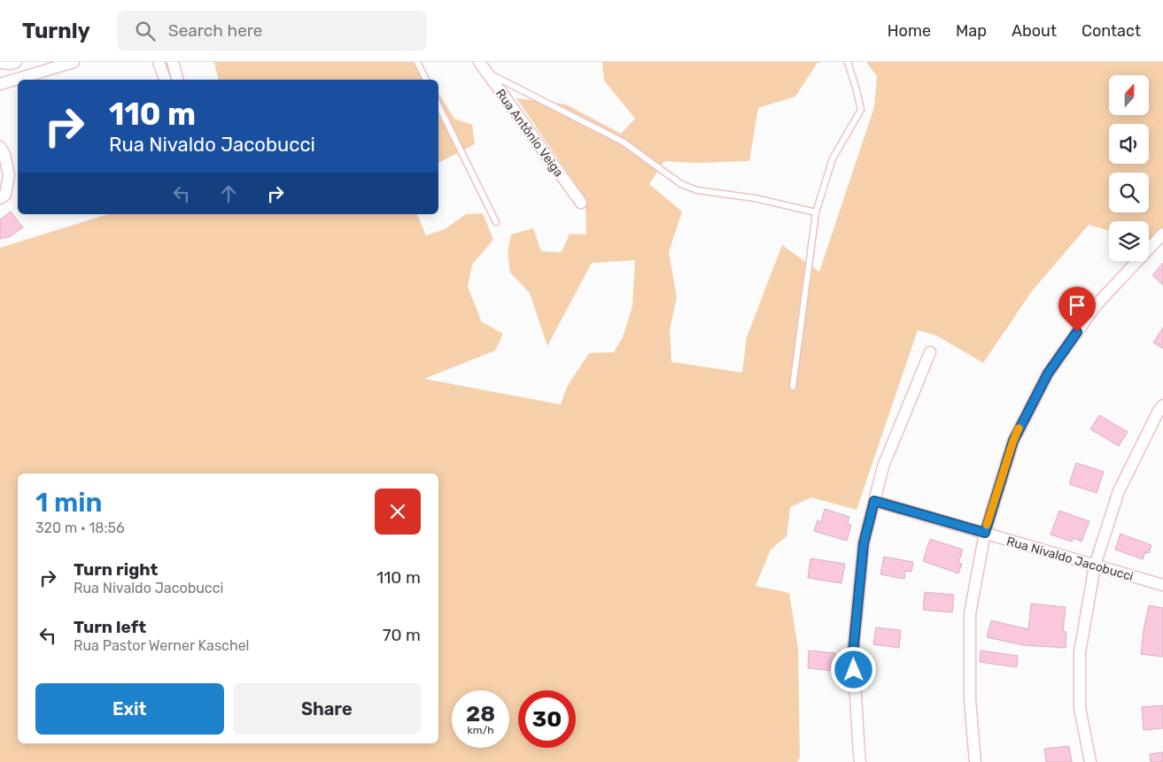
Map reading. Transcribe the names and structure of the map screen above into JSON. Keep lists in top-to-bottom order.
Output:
{
  "streets": {
    "street": ["Rua Antônio Veiga", "Rua Nivaldo Jacobucci"]
  },
  "north": "top",
  "page": {
    "header": "Turnly",
    "search": "Search here",
    "nav": [
      "Home",
      "Map",
      "About",
      "Contact"
    ],
    "turn": ["110 m", "Rua Nivaldo Jacobucci"],
    "heading": ["1 min", "320 m · 18:56"],
    "list": [
      {
        "name": "Turn right",
        "note": "Rua Nivaldo Jacobucci",
        "value": "110 m"
      },
      {
        "name": "Turn left",
        "note": "Rua Pastor Werner Kaschel",
        "value": "70 m"
      }
    ],
    "buttons": ["Exit", "Share"],
    "speed": "28 km/h",
    "limit": "30"
  }
}
